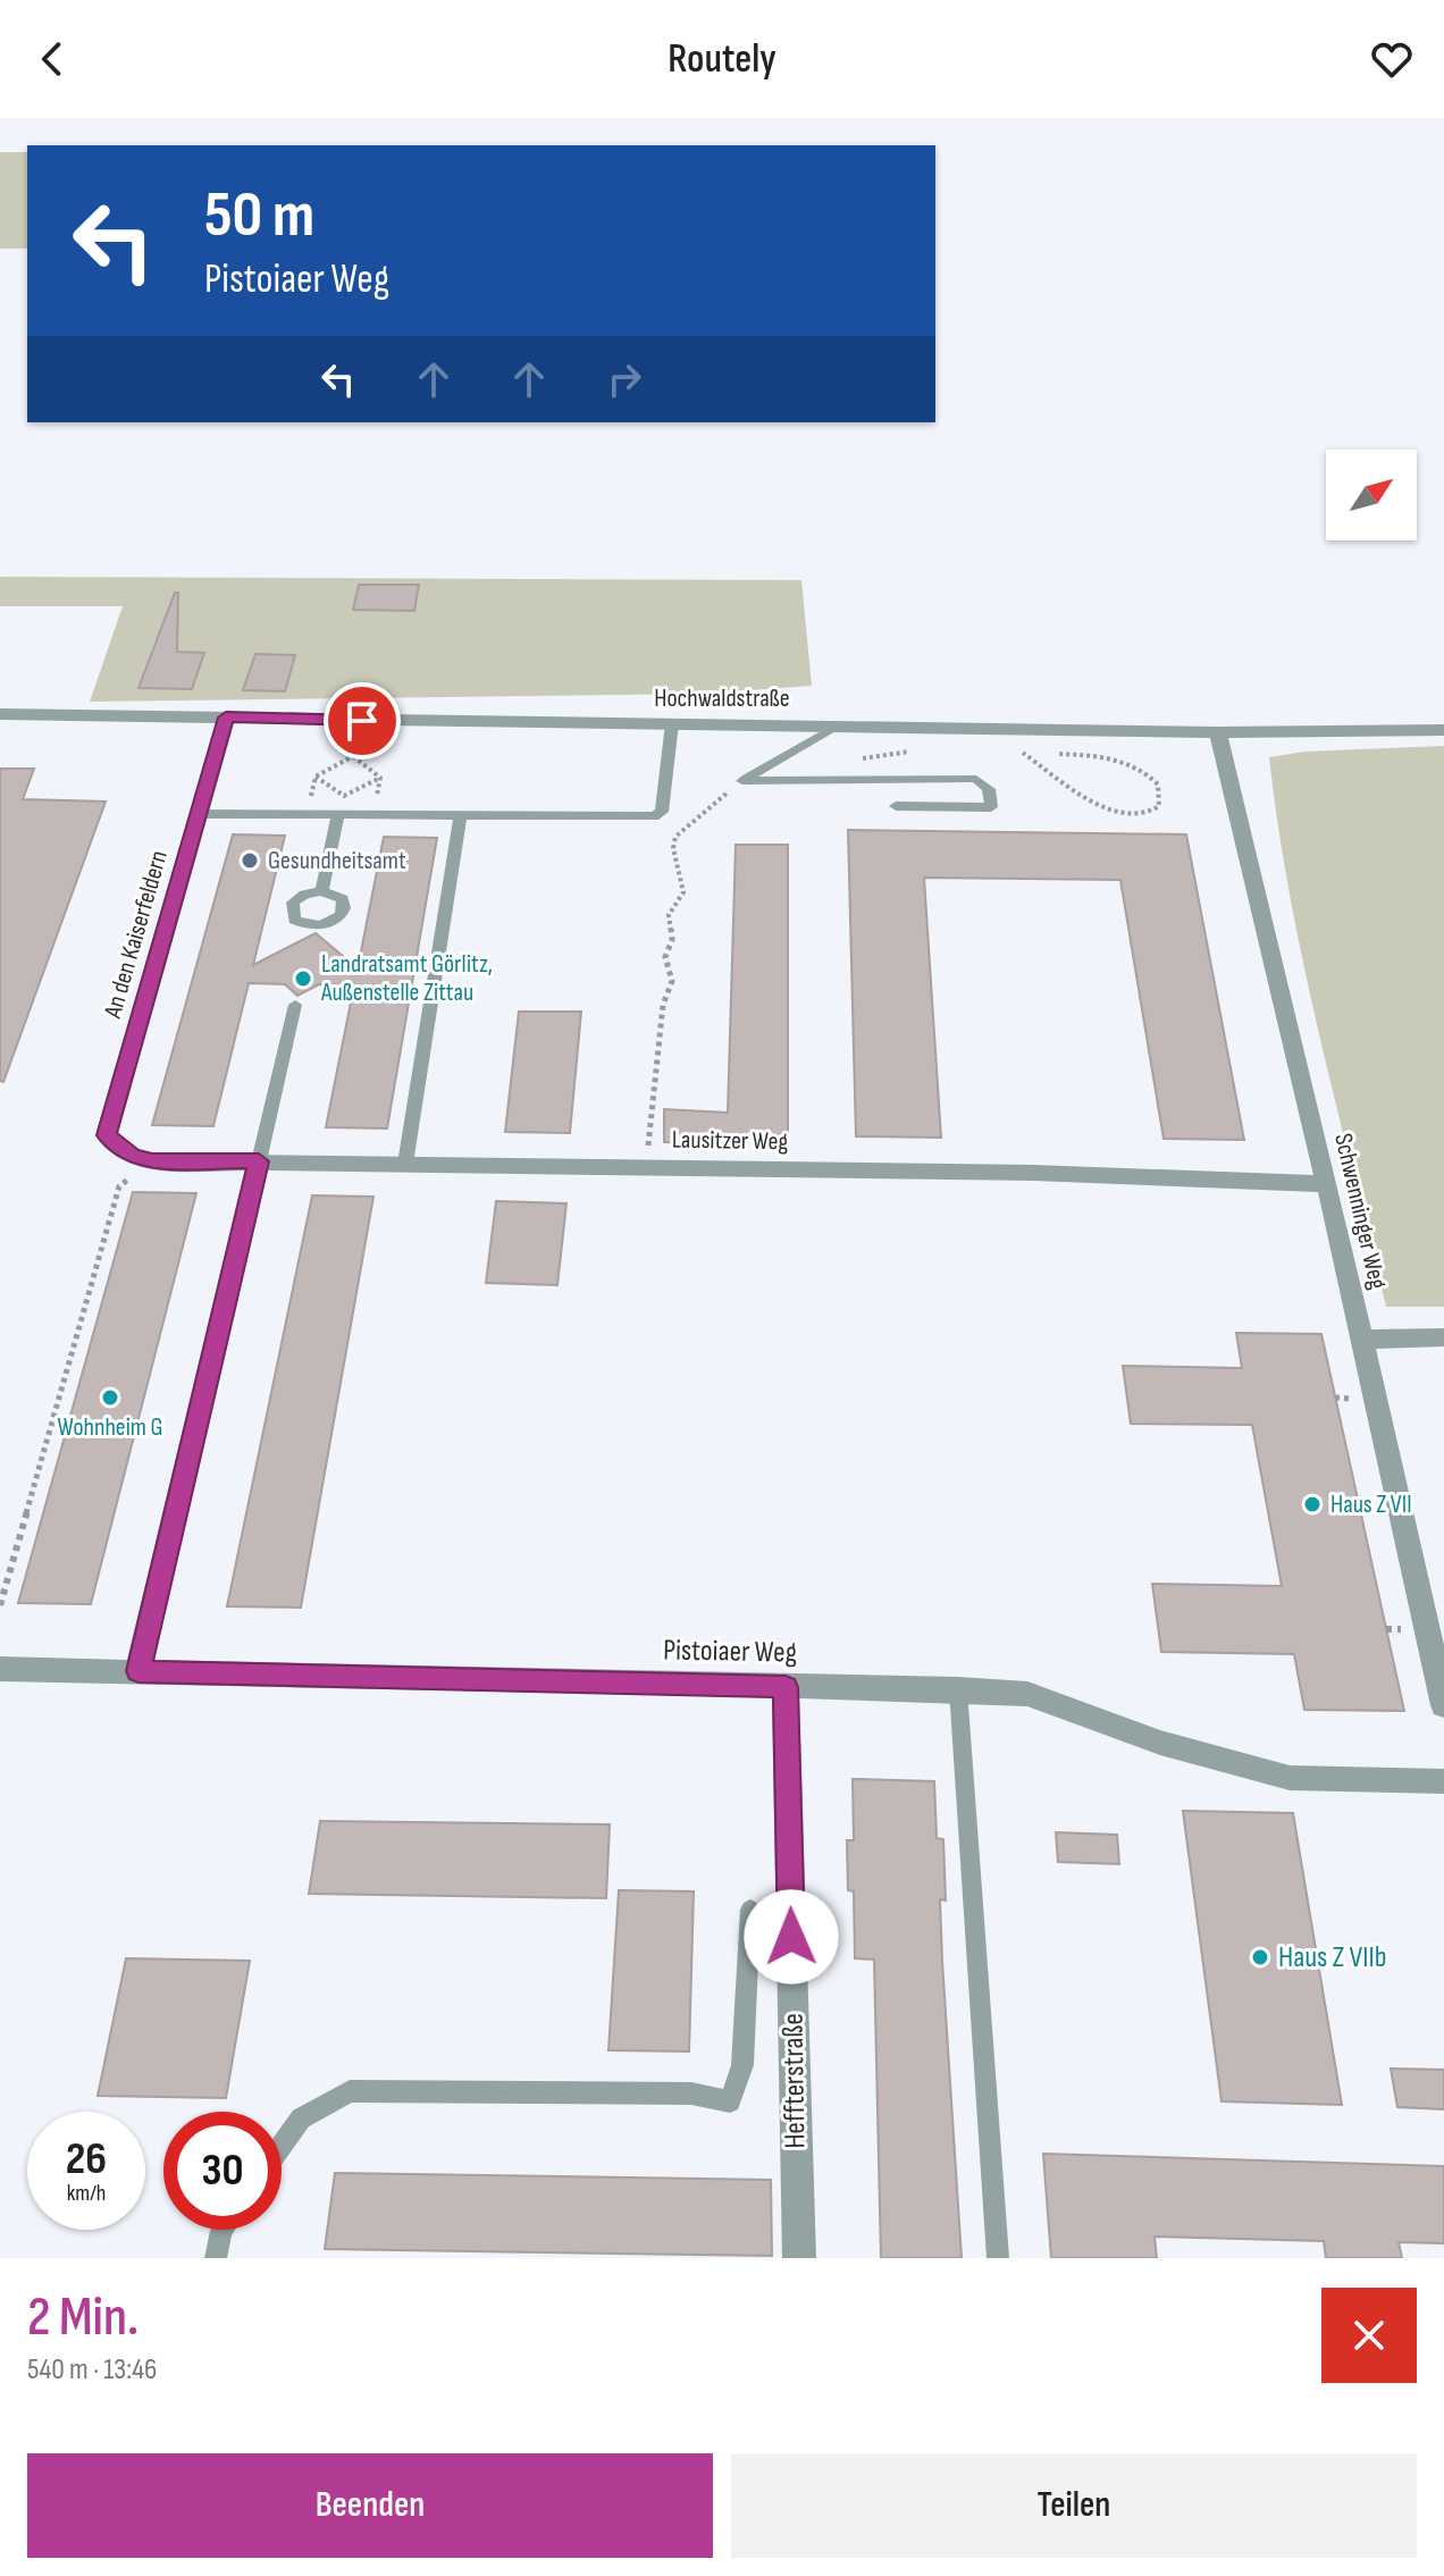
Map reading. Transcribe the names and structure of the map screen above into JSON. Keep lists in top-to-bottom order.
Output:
{
  "streets": {
    "street": [
      "Hochwaldstraße",
      "An den Kaiserfeldern",
      "Lausitzer Weg",
      "Schwenninger Weg",
      "Pistoiaer Weg",
      "Heffterstraße"
    ]
  },
  "crossings": [
    ["Hochwaldstraße", "An den Kaiserfeldern"],
    ["Hochwaldstraße", "Schwenninger Weg"],
    ["An den Kaiserfeldern", "Lausitzer Weg"],
    ["Lausitzer Weg", "Schwenninger Weg"],
    ["Pistoiaer Weg", "Heffterstraße"]
  ],
  "places": [
    "Gesundheitsamt",
    "Landratsamt Görlitz, Außenstelle Zittau",
    "Wohnheim G",
    "Haus Z VII",
    "Haus Z VIIb"
  ],
  "north": "top right",
  "page": {
    "header": "Routely",
    "turn": ["50 m", "Pistoiaer Weg"],
    "speed": "26 km/h",
    "limit": "30",
    "heading": ["2 Min.", "540 m · 13:46"],
    "buttons": ["Beenden", "Teilen"]
  }
}
